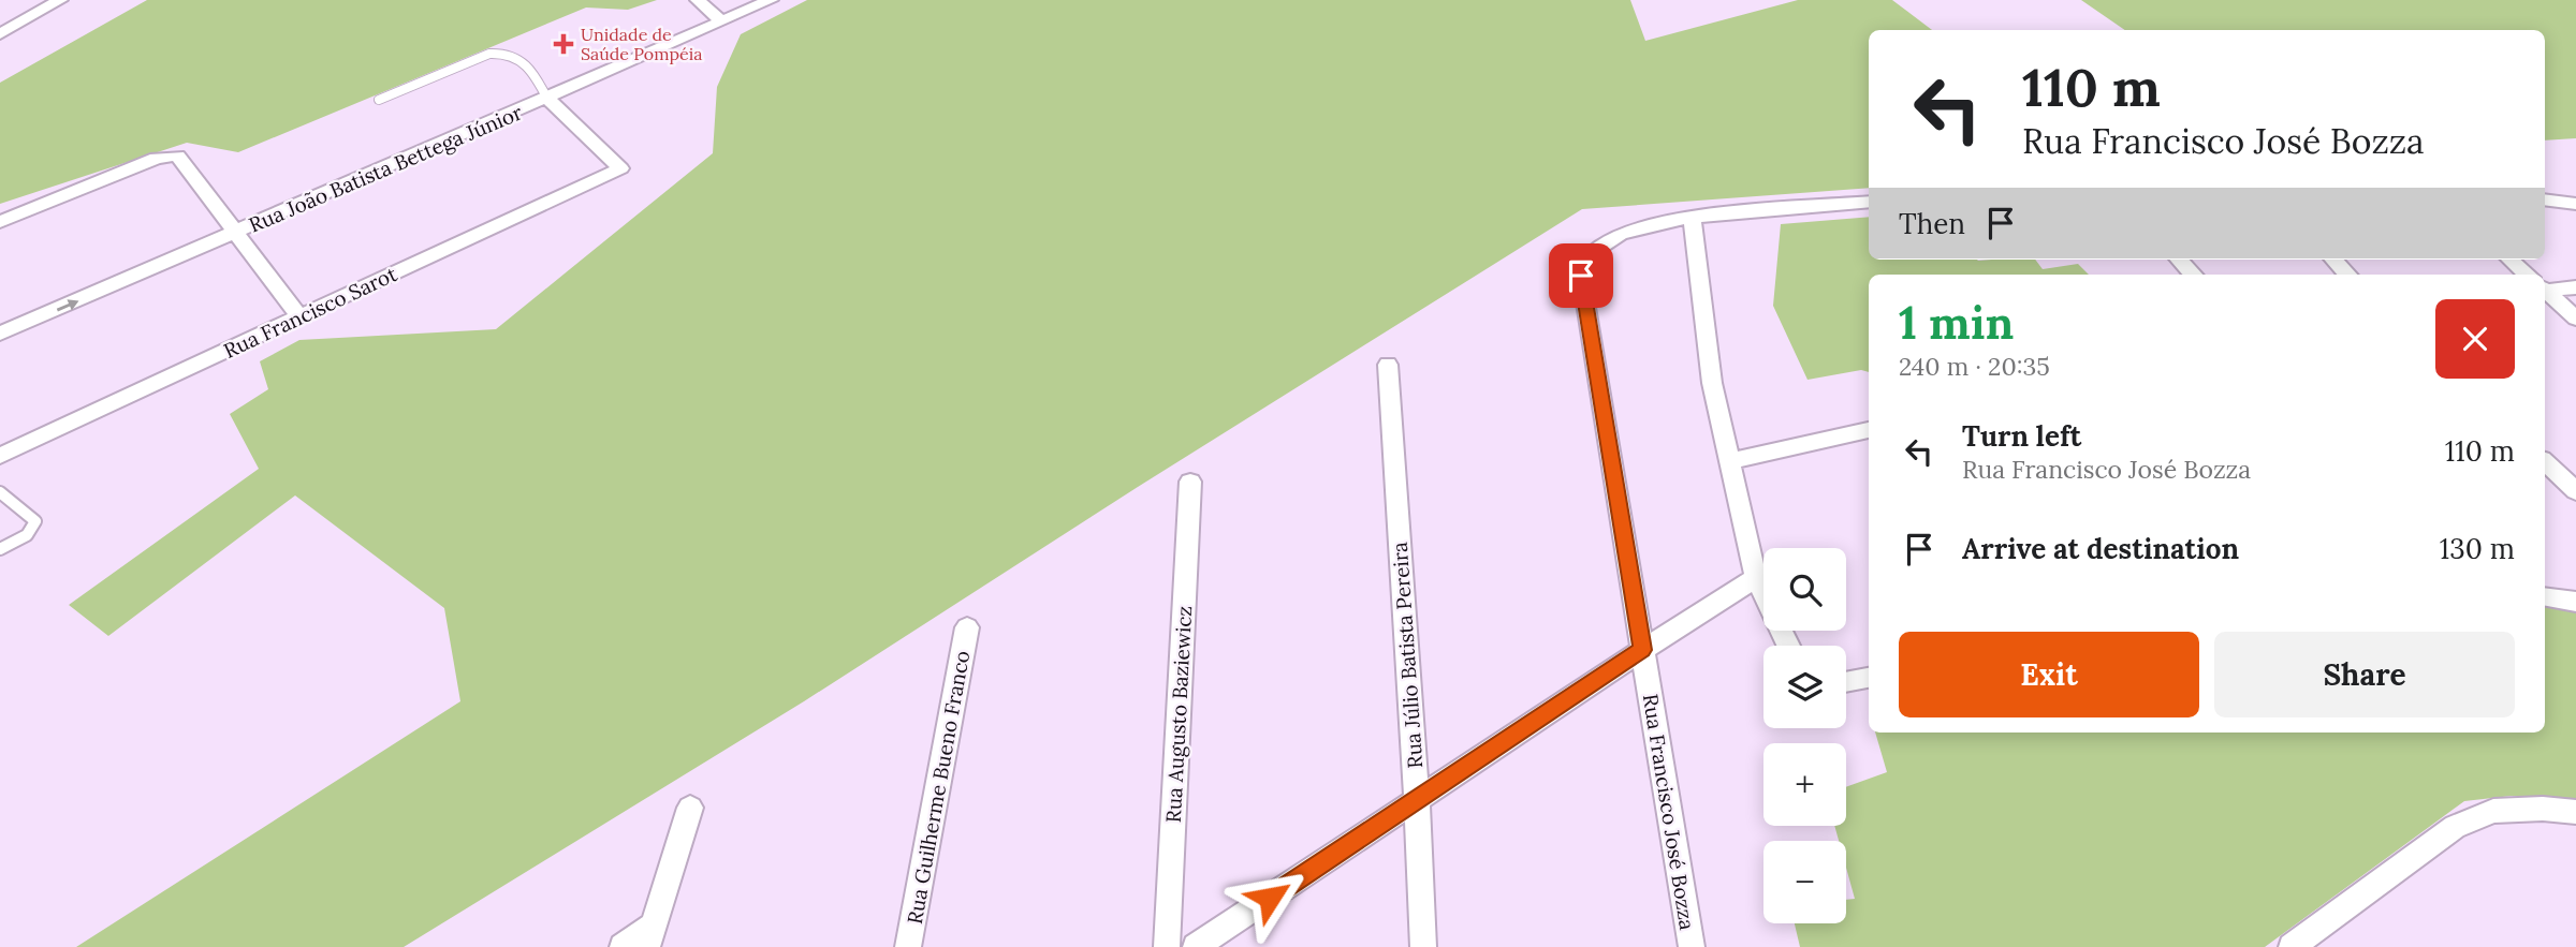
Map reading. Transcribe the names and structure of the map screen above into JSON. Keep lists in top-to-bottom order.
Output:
{
  "streets": {
    "street": [
      "Rua João Batista Bettega Júnior",
      "Rua Francisco Sarot",
      "Rua Júlio Batista Pereira",
      "Rua Augusto Baziewicz",
      "Rua Guilherme Bueno Franco",
      "Rua Francisco José Bozza"
    ]
  },
  "crossings": [
    ["Rua João Batista Bettega Júnior", "Rua Francisco Sarot"]
  ],
  "places": {
    "health": ["Unidade de Saúde Pompéia"]
  },
  "page": {
    "turn": ["110 m", "Rua Francisco José Bozza"],
    "then": "Then",
    "heading": ["1 min", "240 m · 20:35"],
    "list": [
      {
        "name": "Turn left",
        "note": "Rua Francisco José Bozza",
        "value": "110 m"
      },
      {
        "name": "Arrive at destination",
        "value": "130 m"
      }
    ],
    "map_buttons": ["+", "−"],
    "buttons": ["Exit", "Share"]
  }
}
